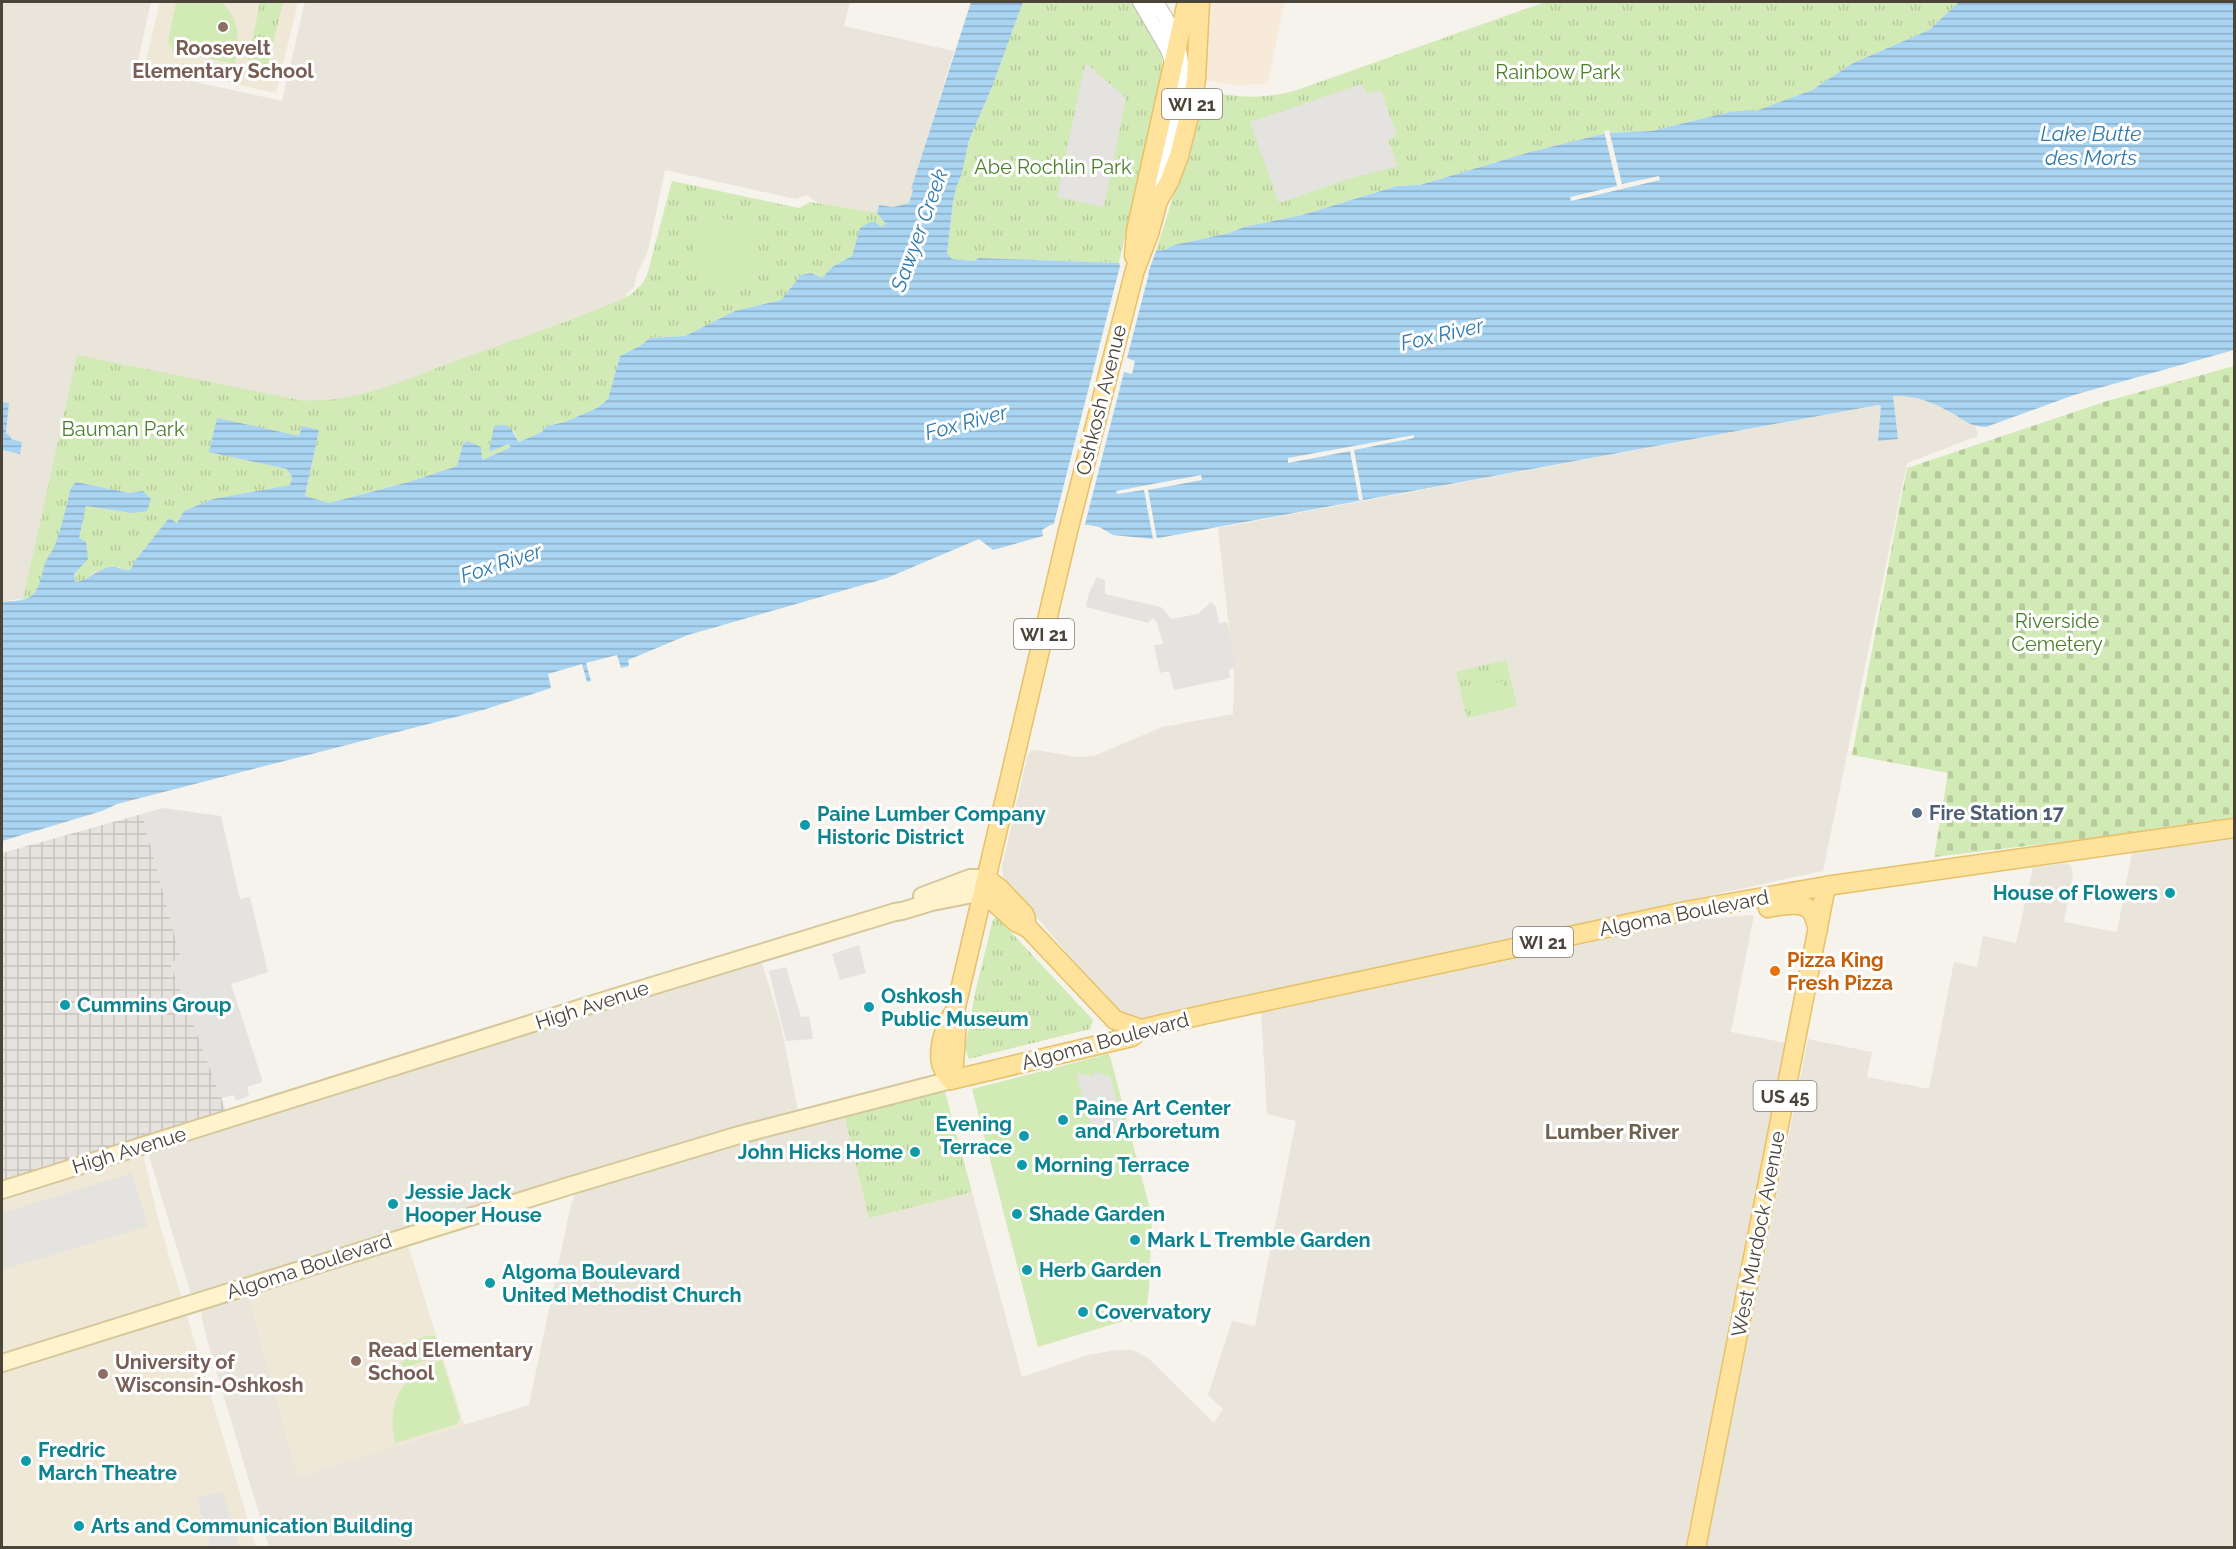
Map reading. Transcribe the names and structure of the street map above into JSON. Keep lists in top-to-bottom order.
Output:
{
  "streets": {
    "main road": [
      "WI 21",
      "Oshkosh Avenue",
      "Algoma Boulevard",
      "High Avenue",
      "US 45",
      "West Murdock Avenue"
    ]
  },
  "crossings": [
    ["WI 21", "Oshkosh Avenue"],
    ["WI 21", "Algoma Boulevard"],
    ["WI 21", "High Avenue"],
    ["Oshkosh Avenue", "High Avenue"],
    ["Algoma Boulevard", "West Murdock Avenue"]
  ],
  "districts": ["Lumber River"],
  "water": ["Lake Butte des Morts", "Sawyer Creek", "Fox River"],
  "parks": [
    "Rainbow Park",
    "Abe Rochlin Park",
    "Bauman Park",
    "Riverside Cemetery"
  ],
  "places": [
    "Roosevelt Elementary School",
    "Fire Station 17",
    "Paine Lumber Company Historic District",
    "House of Flowers",
    "Pizza King Fresh Pizza",
    "Cummins Group",
    "Oshkosh Public Museum",
    "Paine Art Center and Arboretum",
    "Evening Terrace",
    "John Hicks Home",
    "Morning Terrace",
    "Jessie Jack Hooper House",
    "Shade Garden",
    "Mark L Tremble Garden",
    "Herb Garden",
    "Algoma Boulevard United Methodist Church",
    "Covervatory",
    "Read Elementary School",
    "University of Wisconsin-Oshkosh",
    "Fredric March Theatre",
    "Arts and Communication Building"
  ]
}
